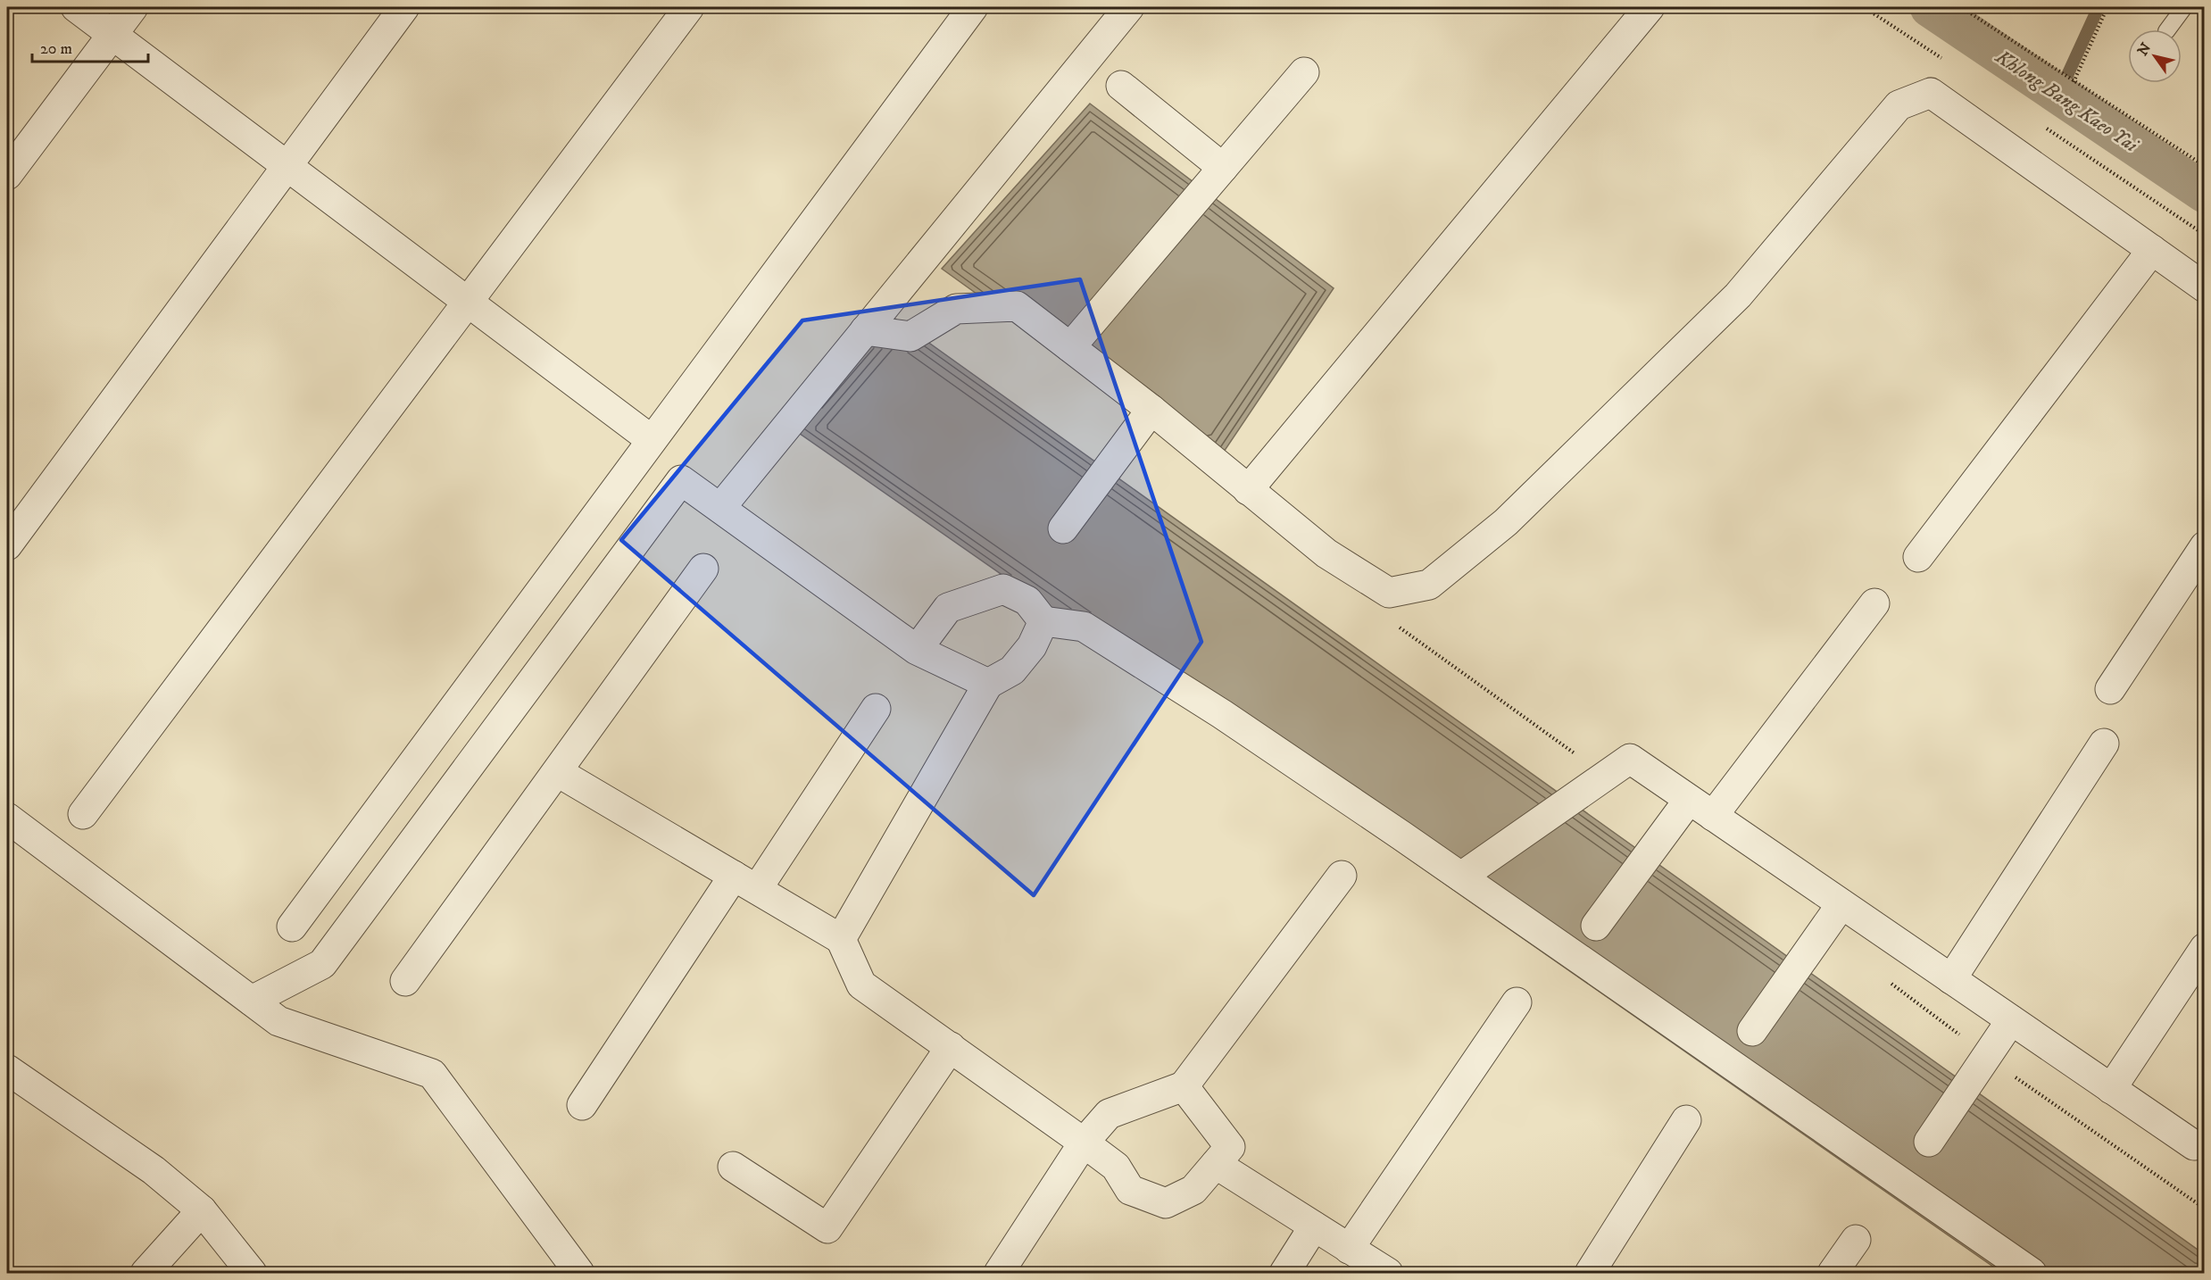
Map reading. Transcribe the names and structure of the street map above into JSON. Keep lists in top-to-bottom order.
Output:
{
  "water": ["Khlong Bang Kaeo Yai"],
  "scale_bar": "20 m",
  "north": "top left"
}
